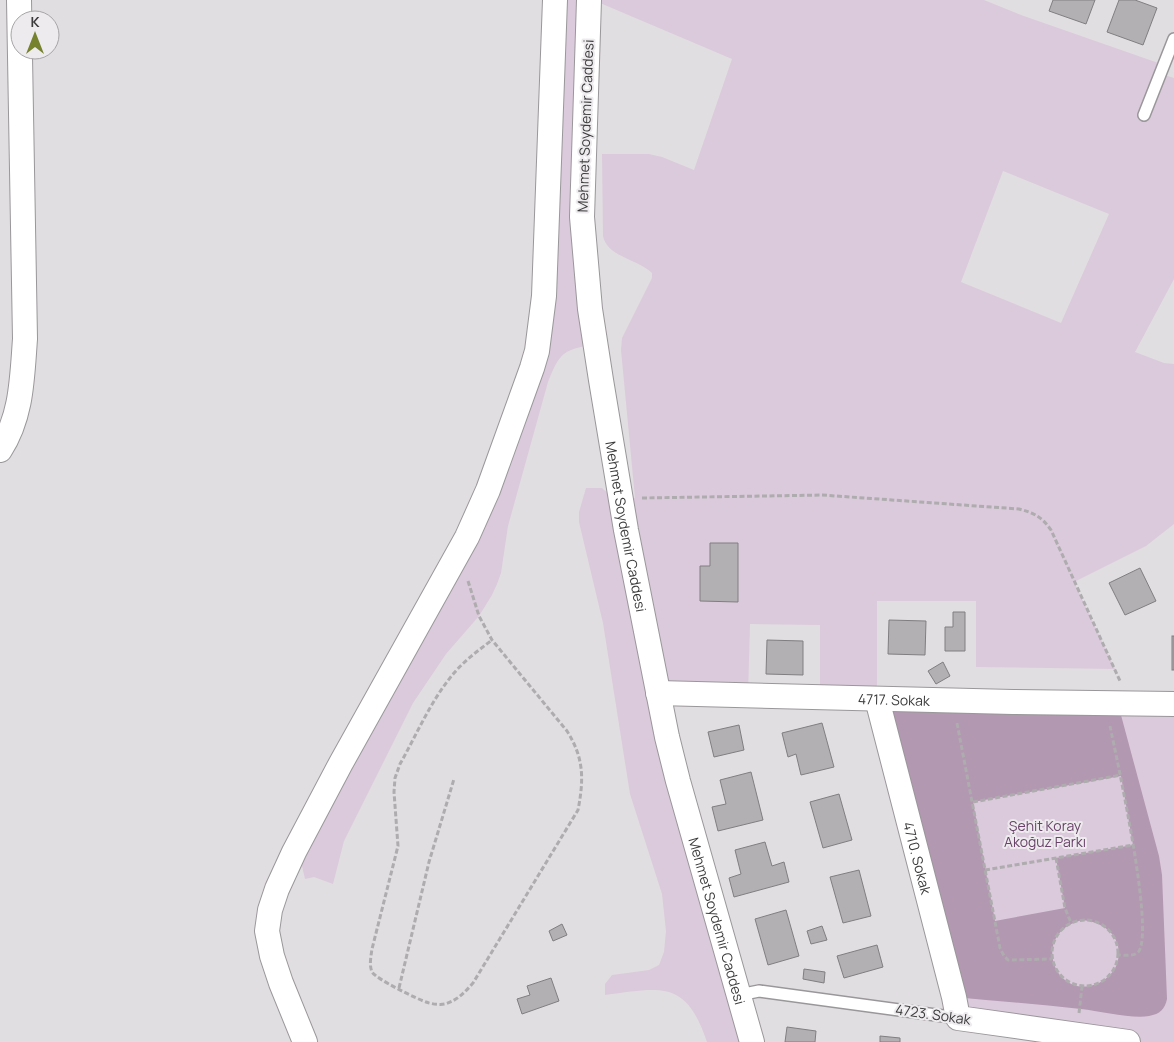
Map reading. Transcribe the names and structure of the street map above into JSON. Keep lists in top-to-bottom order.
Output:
{
  "streets": {
    "street": [
      "Mehmet Soydemir Caddesi",
      "4717. Sokak",
      "4710. Sokak",
      "4723. Sokak"
    ]
  },
  "crossings": [
    ["Mehmet Soydemir Caddesi", "4717. Sokak"],
    ["Mehmet Soydemir Caddesi", "4723. Sokak"],
    ["4717. Sokak", "4710. Sokak"],
    ["4710. Sokak", "4723. Sokak"]
  ],
  "parks": ["Şehit Koray Akoğuz Parkı"],
  "north": "top"
}
